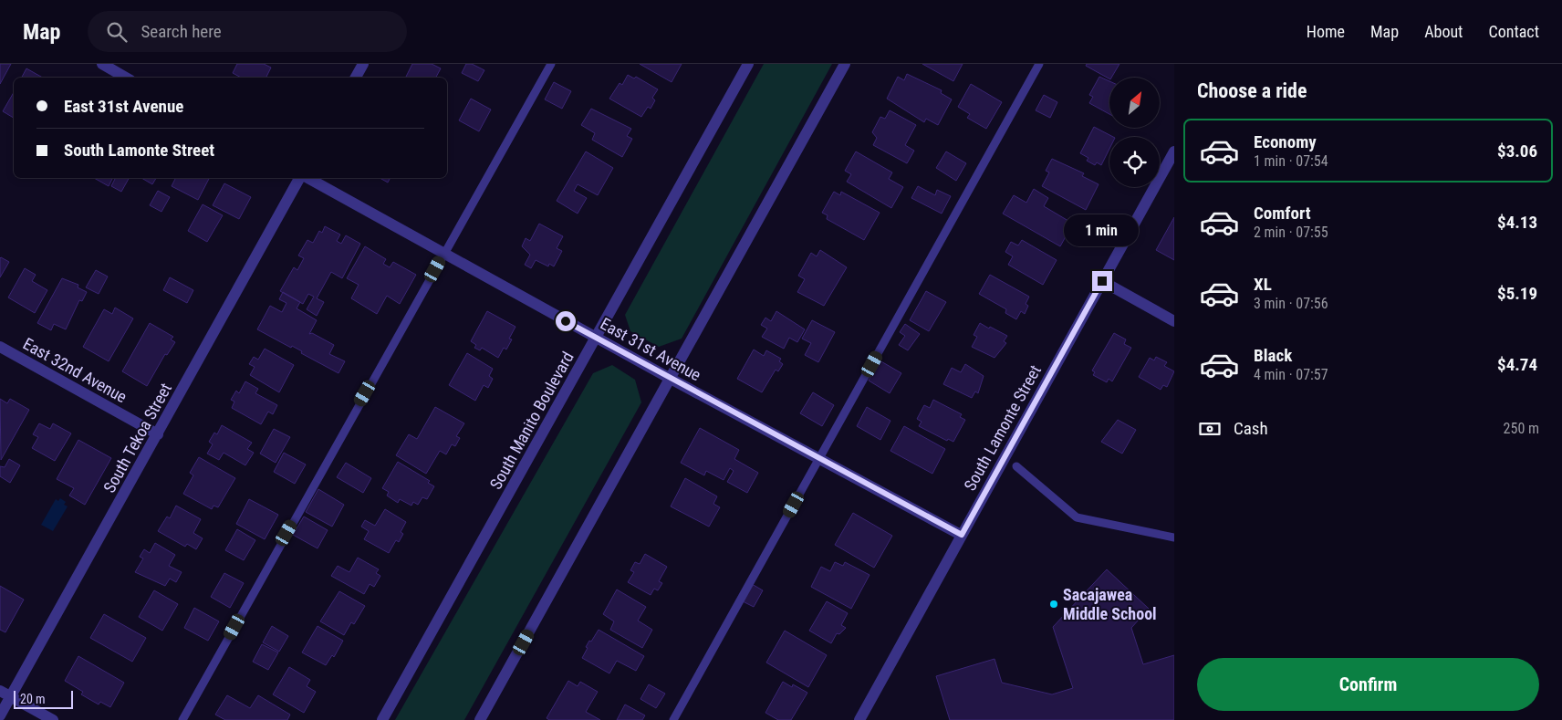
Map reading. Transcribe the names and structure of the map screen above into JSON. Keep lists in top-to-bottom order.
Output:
{
  "streets": {
    "street": [
      "East 31st Avenue",
      "East 32nd Avenue",
      "South Manito Boulevard",
      "South Lamonte Street",
      "South Tekoa Street"
    ]
  },
  "crossings": [
    ["East 31st Avenue", "South Manito Boulevard"],
    ["East 31st Avenue", "South Lamonte Street"],
    ["East 32nd Avenue", "South Tekoa Street"]
  ],
  "places": ["Sacajawea Middle School"],
  "scale_bar": "20 m",
  "north": "top right",
  "page": {
    "header": "Map",
    "search": "Search here",
    "nav": [
      "Home",
      "Map",
      "About",
      "Contact"
    ],
    "heading": "Choose a ride",
    "banner": ["East 31st Avenue", "South Lamonte Street"],
    "list": [
      {
        "name": "Economy",
        "note": "1 min · 07:54",
        "value": "$3.06"
      },
      {
        "name": "Comfort",
        "note": "2 min · 07:55",
        "value": "$4.13"
      },
      {
        "name": "XL",
        "note": "3 min · 07:56",
        "value": "$5.19"
      },
      {
        "name": "Black",
        "note": "4 min · 07:57",
        "value": "$4.74"
      }
    ],
    "bubble": "1 min",
    "pay": ["Cash", "250 m"],
    "buttons": "Confirm",
    "scale": "20 m"
  }
}
